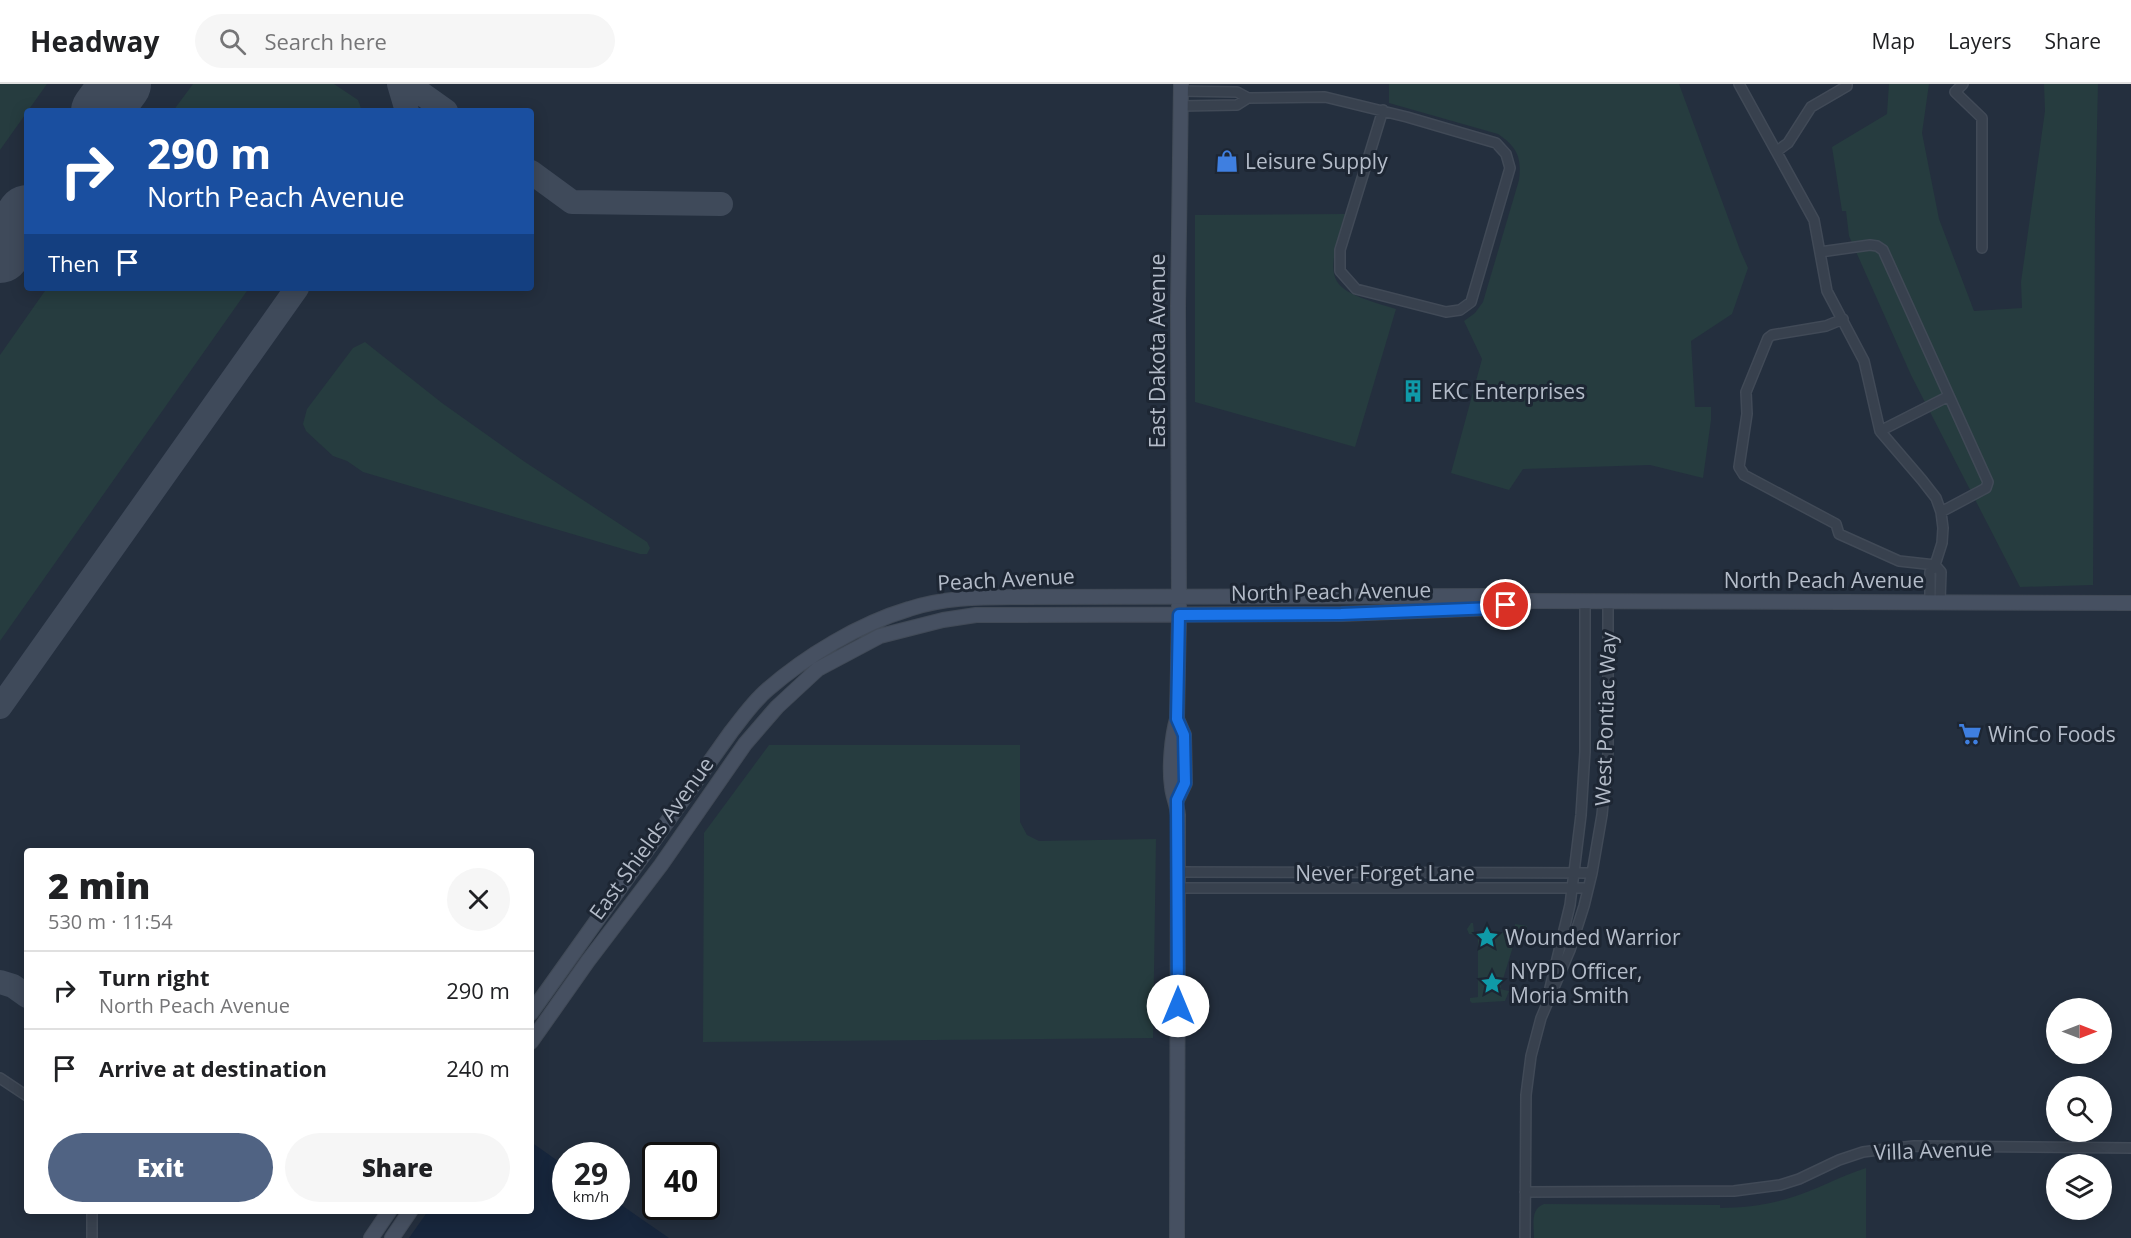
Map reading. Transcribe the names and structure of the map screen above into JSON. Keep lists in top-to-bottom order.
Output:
{
  "streets": {
    "main road": [
      "East Dakota Avenue",
      "Peach Avenue",
      "North Peach Avenue",
      "East Shields Avenue"
    ],
    "street": ["West Pontiac Way", "Never Forget Lane", "Villa Avenue"]
  },
  "crossings": [
    ["East Dakota Avenue", "Peach Avenue"],
    ["East Dakota Avenue", "North Peach Avenue"],
    ["East Dakota Avenue", "East Shields Avenue"],
    ["East Dakota Avenue", "Never Forget Lane"],
    ["Peach Avenue", "North Peach Avenue"],
    ["Peach Avenue", "East Shields Avenue"],
    ["North Peach Avenue", "West Pontiac Way"],
    ["North Peach Avenue", "East Shields Avenue"],
    ["West Pontiac Way", "Never Forget Lane"],
    ["West Pontiac Way", "Villa Avenue"]
  ],
  "places": {
    "shop": ["Leisure Supply"],
    "building": ["EKC Enterprises"],
    "supermarket": ["WinCo Foods"],
    "place": ["Wounded Warrior", "NYPD Officer, Moria Smith"]
  },
  "north": "right",
  "page": {
    "header": "Headway",
    "search": "Search here",
    "nav": ["Map", "Layers", "Share"],
    "turn": ["290 m", "North Peach Avenue"],
    "then": "Then",
    "heading": ["2 min", "530 m · 11:54"],
    "list": [
      {
        "name": "Turn right",
        "note": "North Peach Avenue",
        "value": "290 m"
      },
      {
        "name": "Arrive at destination",
        "value": "240 m"
      }
    ],
    "buttons": ["Exit", "Share"],
    "speed": "29 km/h",
    "limit": "40"
  }
}
